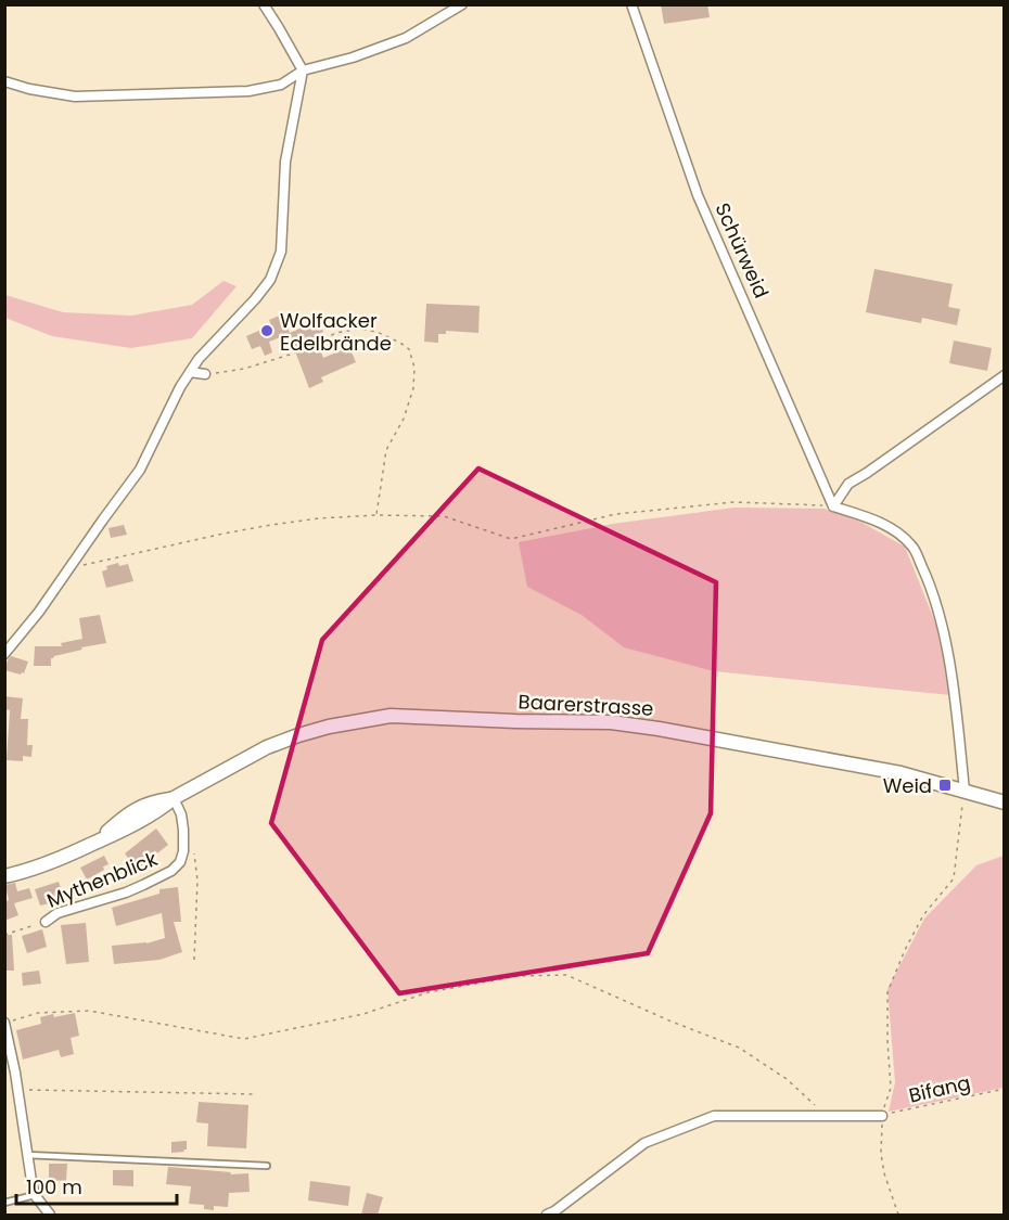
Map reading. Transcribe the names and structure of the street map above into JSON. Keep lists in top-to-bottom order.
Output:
{
  "streets": {
    "street": ["Schürweid", "Baarerstrasse", "Mythenblick"],
    "path": ["Bifang"]
  },
  "crossings": [
    ["Baarerstrasse", "Mythenblick"]
  ],
  "places": {
    "other": ["Wolfacker Edelbrände"],
    "transit": ["Weid"]
  },
  "scale_bar": "100 m"
}
